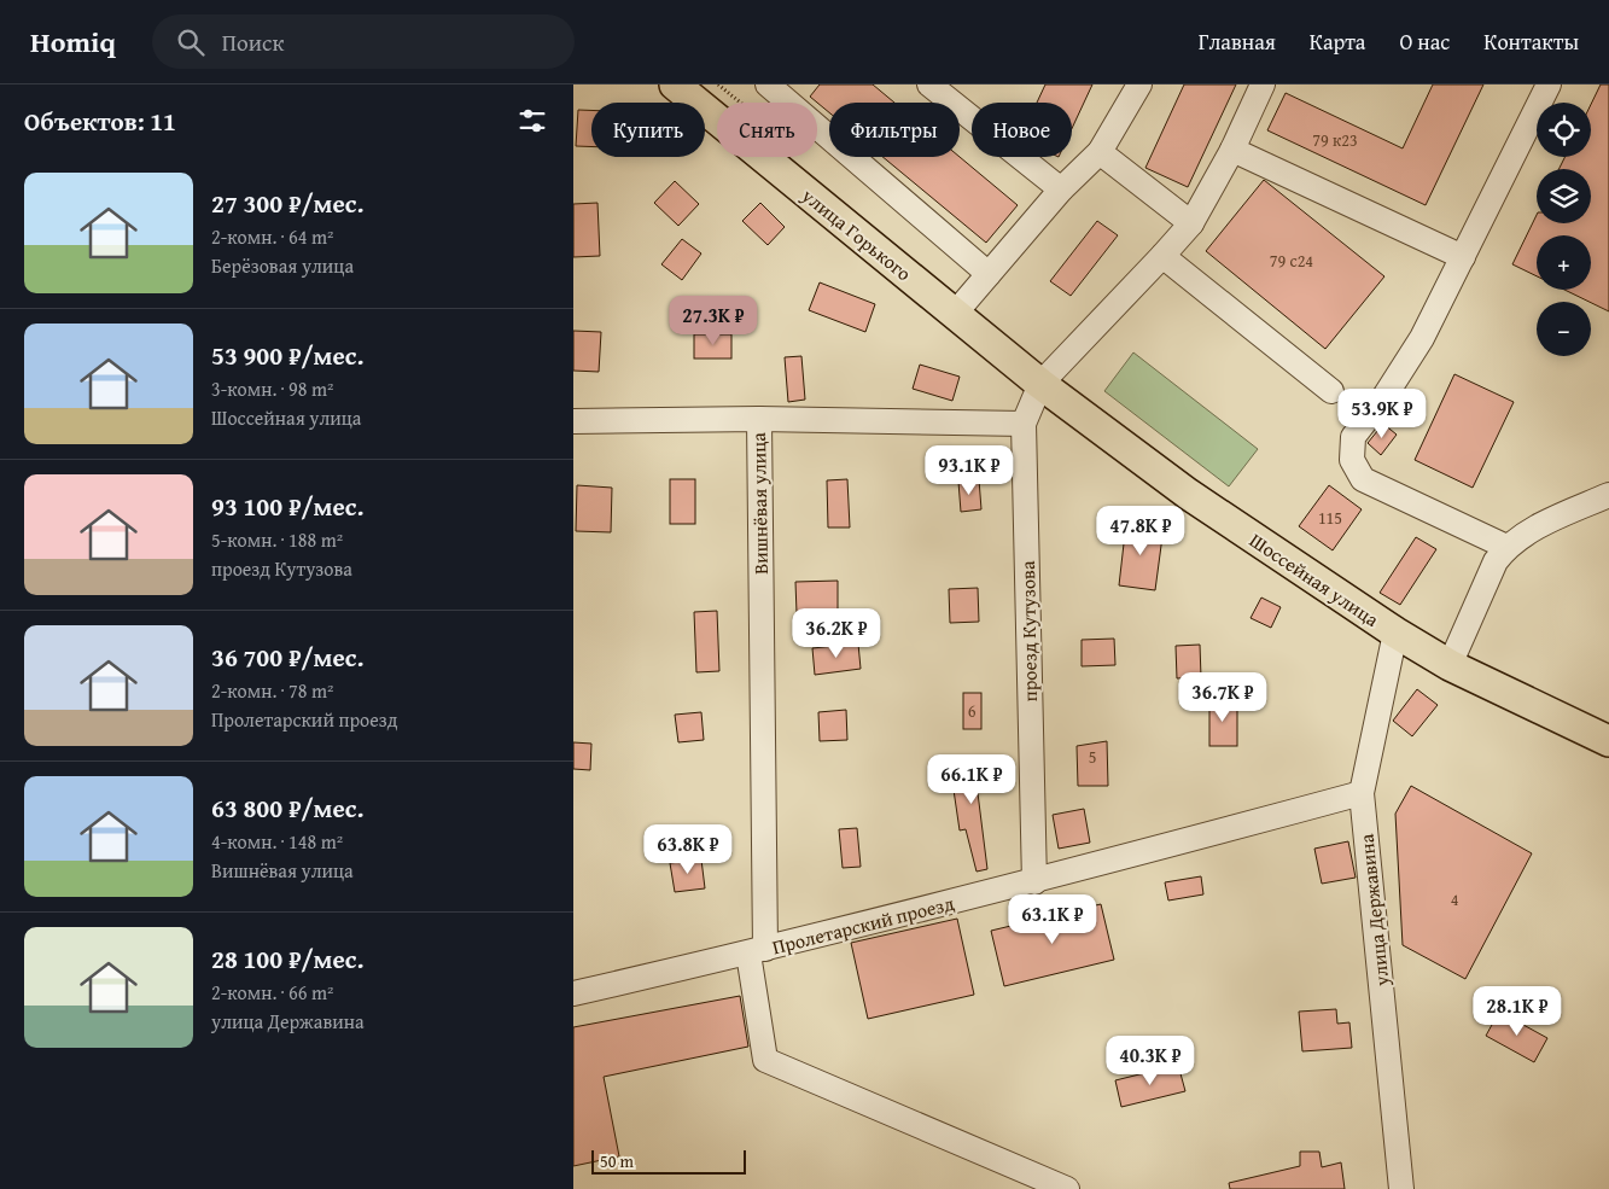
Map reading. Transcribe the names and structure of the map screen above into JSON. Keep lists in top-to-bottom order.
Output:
{
  "streets": {
    "main road": ["улица Горького", "Шоссейная улица"],
    "street": [
      "Вишнёвая улица",
      "проезд Кутузова",
      "улица Державина",
      "Пролетарский проезд"
    ]
  },
  "crossings": [
    ["улица Горького", "Шоссейная улица"],
    ["улица Горького", "проезд Кутузова"],
    ["Вишнёвая улица", "Пролетарский проезд"],
    ["Шоссейная улица", "проезд Кутузова"],
    ["Шоссейная улица", "улица Державина"],
    ["проезд Кутузова", "Пролетарский проезд"],
    ["улица Державина", "Пролетарский проезд"]
  ],
  "house_numbers": [
    "79 к23",
    "79 с24",
    "115",
    "6",
    "5",
    "4"
  ],
  "scale_bar": "50 m",
  "page": {
    "header": "Homiq",
    "search": "Поиск",
    "nav": [
      "Главная",
      "Карта",
      "О нас",
      "Контакты"
    ],
    "heading": "Объектов: 11",
    "map_buttons": ["+", "−"],
    "chip": [
      "Купить",
      "Снять",
      "Фильтры",
      "Новое"
    ],
    "list": [
      {
        "name": "27 300 ₽/мес.",
        "note": "2-комн. · 64 m² · Берёзовая улица"
      },
      {
        "name": "53 900 ₽/мес.",
        "note": "3-комн. · 98 m² · Шоссейная улица"
      },
      {
        "name": "93 100 ₽/мес.",
        "note": "5-комн. · 188 m² · проезд Кутузова"
      },
      {
        "name": "36 700 ₽/мес.",
        "note": "2-комн. · 78 m² · Пролетарский проезд"
      },
      {
        "name": "63 800 ₽/мес.",
        "note": "4-комн. · 148 m² · Вишнёвая улица"
      },
      {
        "name": "28 100 ₽/мес.",
        "note": "2-комн. · 66 m² · улица Державина"
      }
    ],
    "price": [
      "27.3K ₽",
      "53.9K ₽",
      "93.1K ₽",
      "47.8K ₽",
      "36.2K ₽",
      "36.7K ₽",
      "66.1K ₽",
      "63.8K ₽",
      "63.1K ₽",
      "28.1K ₽",
      "40.3K ₽"
    ],
    "scale": "50 m"
  }
}
